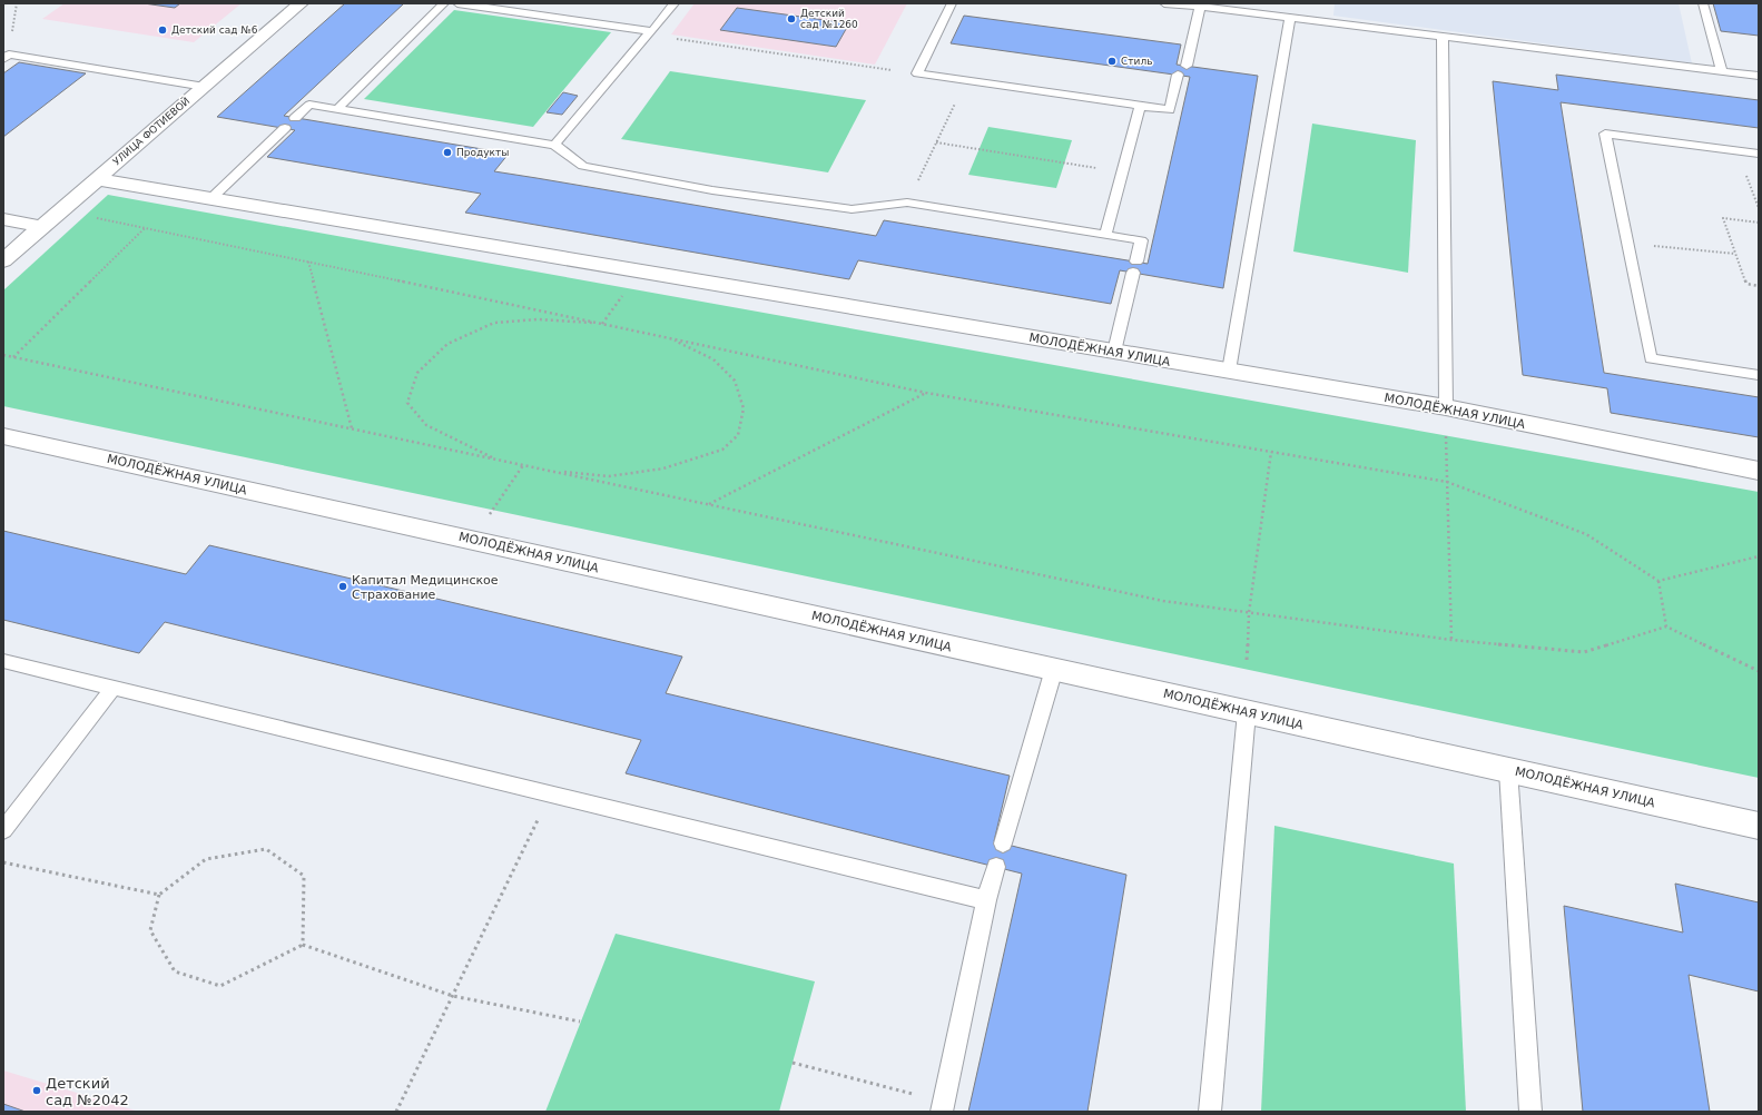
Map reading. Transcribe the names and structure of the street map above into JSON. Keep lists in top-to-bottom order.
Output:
{
  "streets": {
    "street": ["УЛИЦА ФОТИЕВОЙ", "МОЛОДЁЖНАЯ УЛИЦА"]
  },
  "crossings": [
    ["УЛИЦА ФОТИЕВОЙ", "МОЛОДЁЖНАЯ УЛИЦА"]
  ],
  "places": [
    "Детский сад №1260",
    "Детский сад №6",
    "Стиль",
    "Продукты",
    "Капитал Медицинское Страхование",
    "Детский сад №2042"
  ]
}
